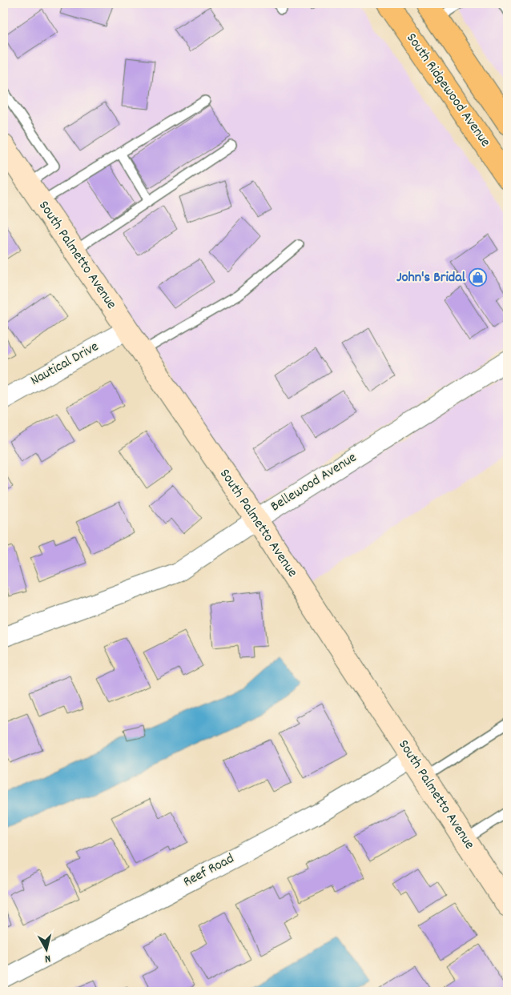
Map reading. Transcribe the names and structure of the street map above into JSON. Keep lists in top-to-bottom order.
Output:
{
  "streets": {
    "main road": ["South Ridgewood Avenue"],
    "street": [
      "South Palmetto Avenue",
      "Nautical Drive",
      "Bellewood Avenue",
      "Reef Road"
    ]
  },
  "crossings": [
    ["South Palmetto Avenue", "Nautical Drive"],
    ["South Palmetto Avenue", "Bellewood Avenue"],
    ["South Palmetto Avenue", "Reef Road"]
  ],
  "places": {
    "shop": ["John's Bridal"]
  },
  "north": "bottom"
}
